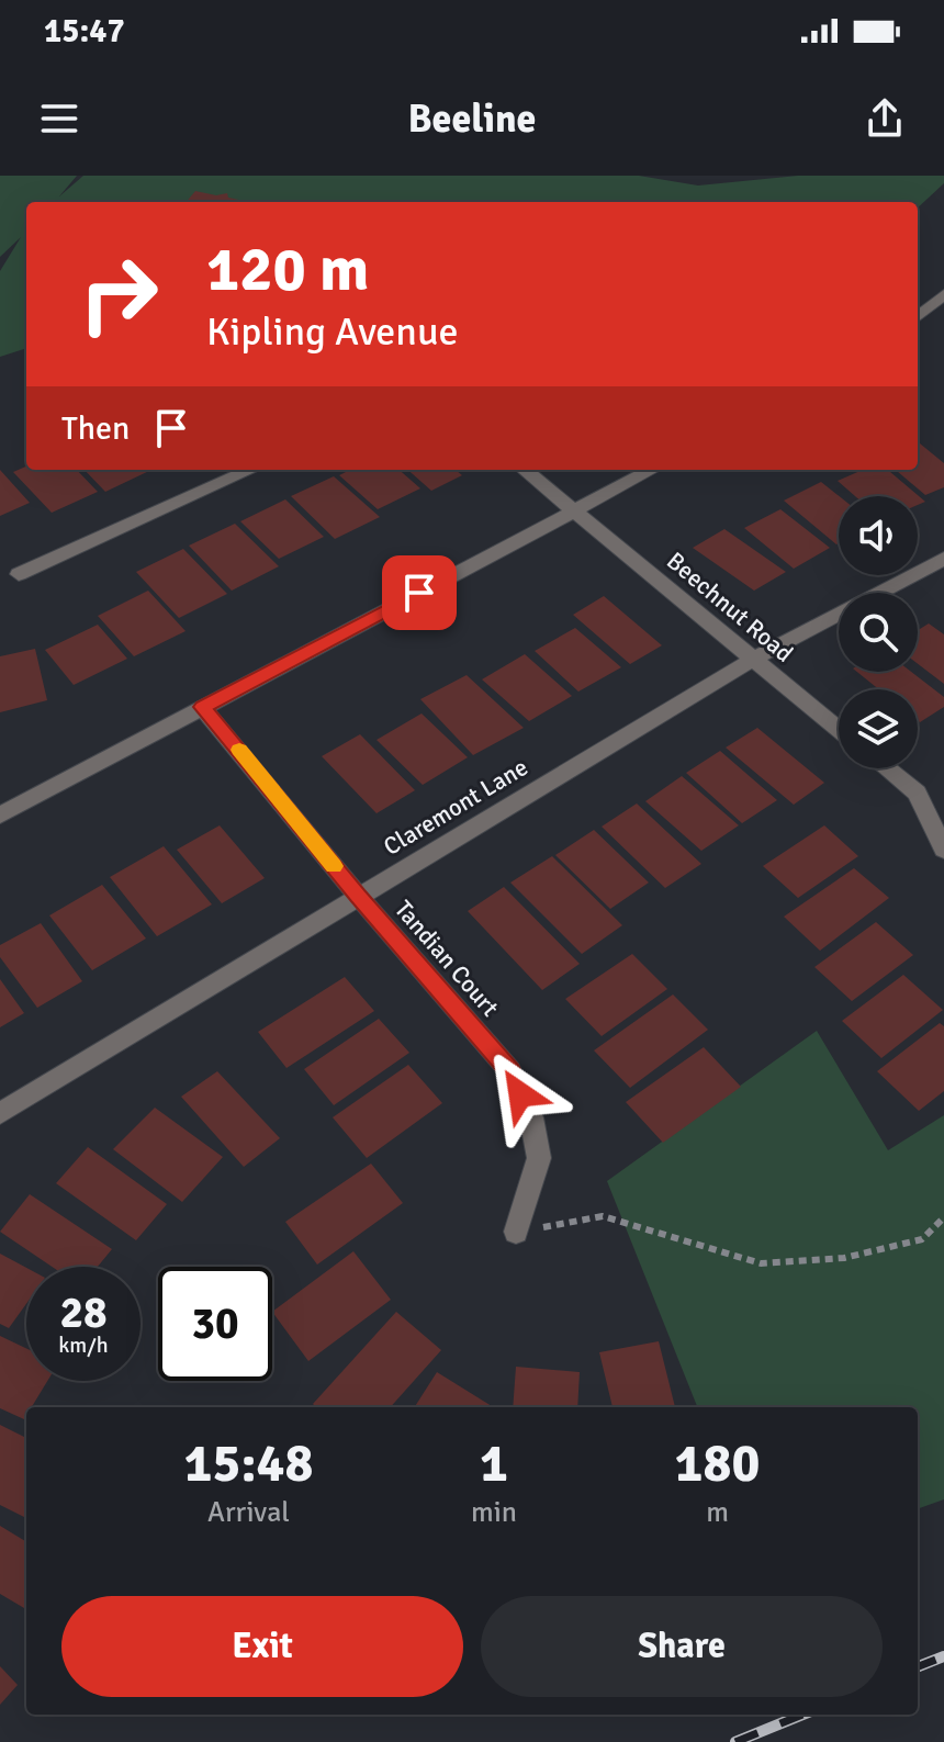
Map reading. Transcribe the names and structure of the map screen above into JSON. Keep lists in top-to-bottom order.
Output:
{
  "streets": {
    "street": ["Beechnut Road", "Claremont Lane", "Tandian Court"]
  },
  "crossings": [
    ["Beechnut Road", "Claremont Lane"],
    ["Claremont Lane", "Tandian Court"]
  ],
  "page": {
    "status": "15:47",
    "header": "Beeline",
    "turn": ["120 m", "Kipling Avenue"],
    "then": "Then",
    "speed": "28 km/h",
    "limit": "30",
    "eta": [
      "15:48",
      "Arrival",
      "1",
      "min",
      "180",
      "m"
    ],
    "buttons": ["Exit", "Share"]
  }
}
